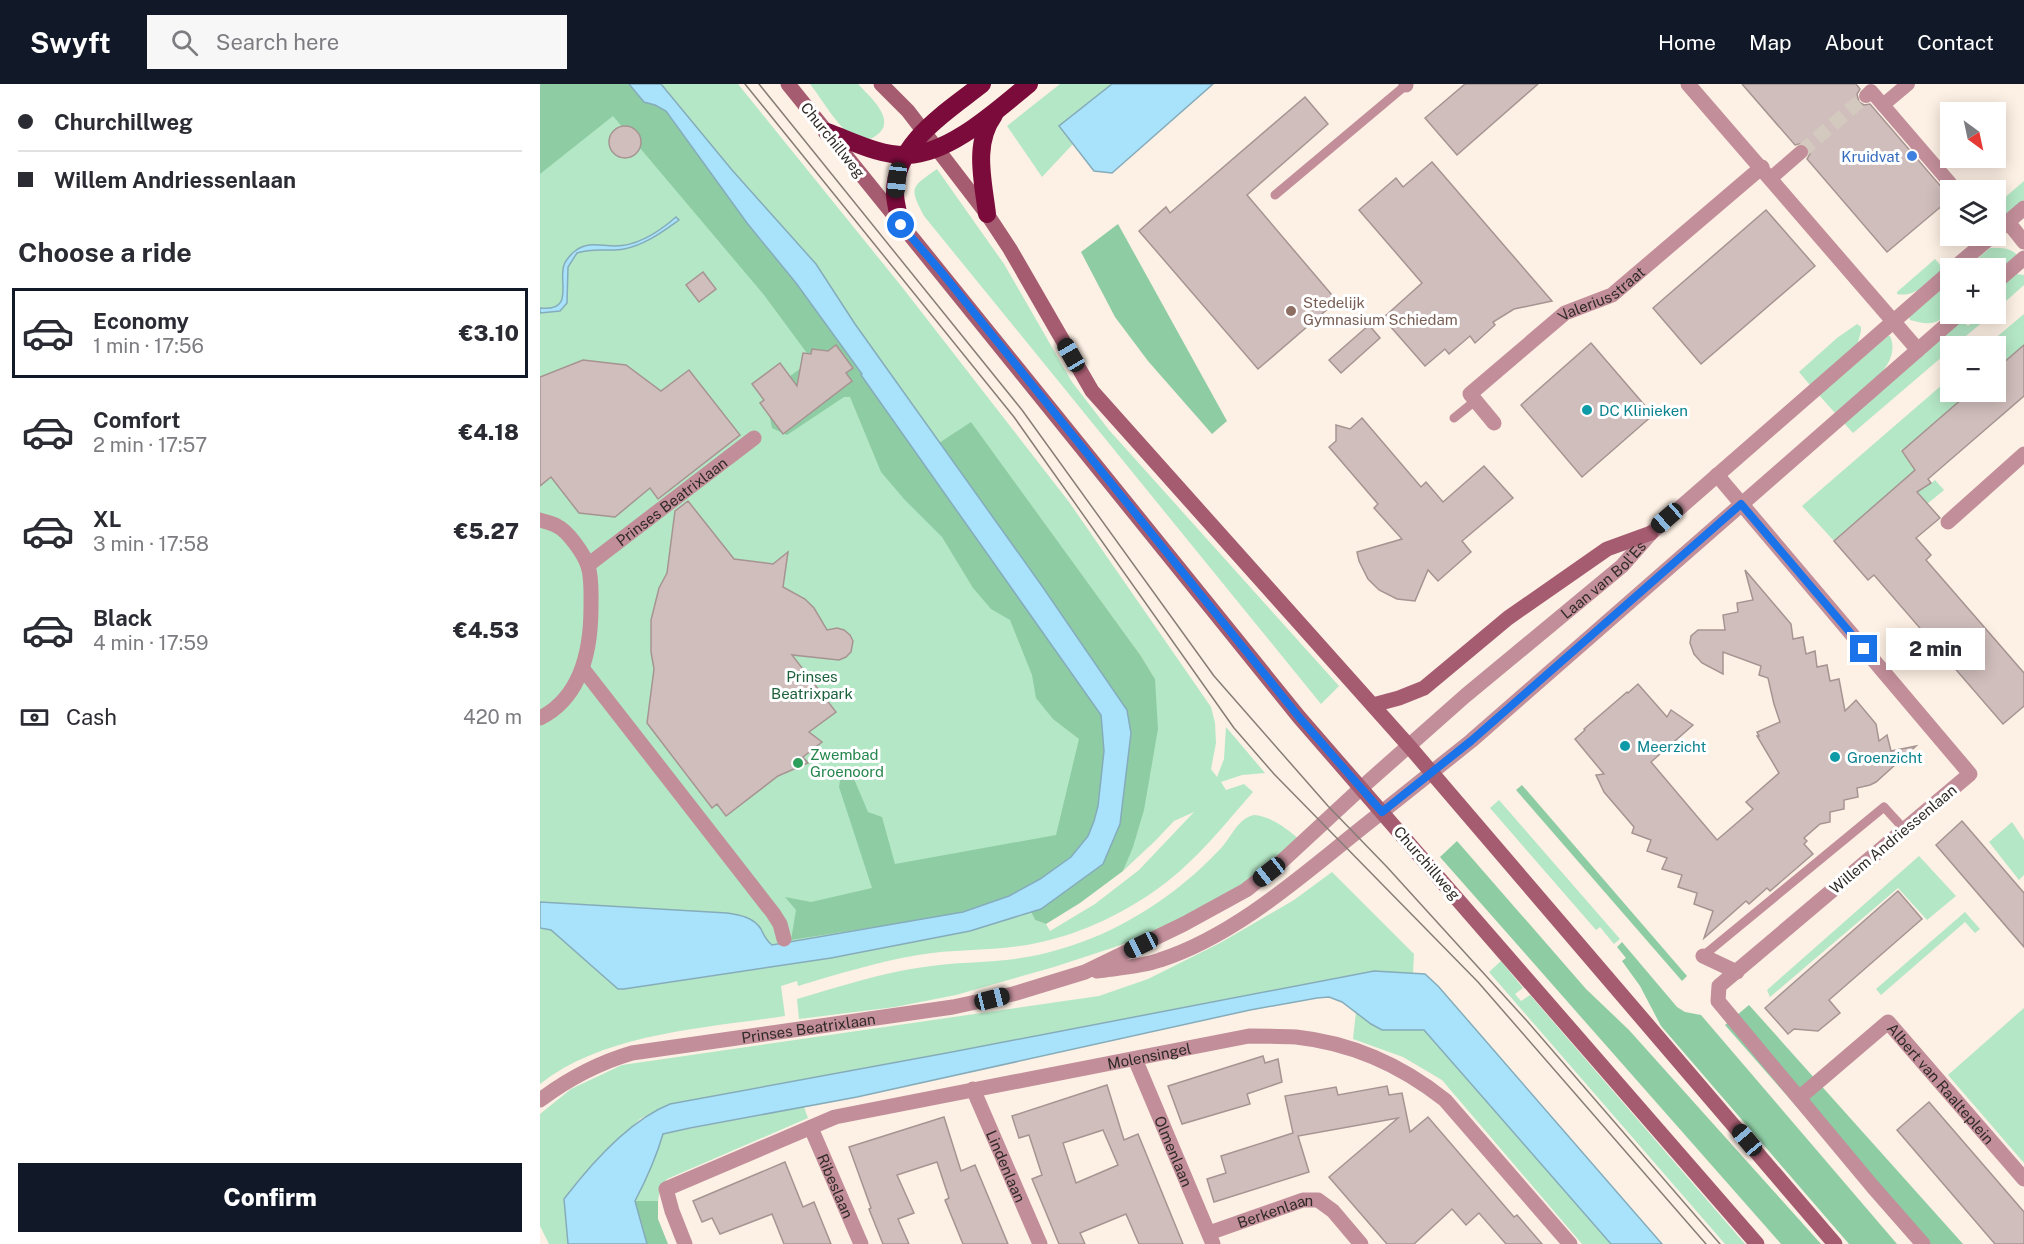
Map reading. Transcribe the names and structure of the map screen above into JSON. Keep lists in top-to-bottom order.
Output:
{
  "streets": {
    "main road": ["Churchillweg"],
    "street": [
      "Valeriusstraat",
      "Prinses Beatrixlaan",
      "Laan van Bol'Es",
      "Willem Andriessenlaan",
      "Molensingel",
      "Albert van Raalteplein",
      "Olmenlaan",
      "Lindenlaan",
      "Ribeslaan",
      "Berkenlaan"
    ]
  },
  "crossings": [
    ["Churchillweg", "Prinses Beatrixlaan"],
    ["Churchillweg", "Laan van Bol'Es"],
    ["Prinses Beatrixlaan", "Laan van Bol'Es"],
    ["Laan van Bol'Es", "Willem Andriessenlaan"],
    ["Willem Andriessenlaan", "Albert van Raalteplein"],
    ["Molensingel", "Olmenlaan"],
    ["Molensingel", "Lindenlaan"],
    ["Molensingel", "Ribeslaan"],
    ["Olmenlaan", "Berkenlaan"]
  ],
  "parks": ["Prinses Beatrixpark"],
  "places": [
    "Kruidvat",
    "Stedelijk Gymnasium Schiedam",
    "DC Klinieken",
    "Meerzicht",
    "Groenzicht",
    "Zwembad Groenoord"
  ],
  "north": "bottom right",
  "page": {
    "header": "Swyft",
    "search": "Search here",
    "nav": [
      "Home",
      "Map",
      "About",
      "Contact"
    ],
    "banner": ["Churchillweg", "Willem Andriessenlaan"],
    "map_buttons": ["+", "−"],
    "heading": "Choose a ride",
    "list": [
      {
        "name": "Economy",
        "note": "1 min · 17:56",
        "value": "€3.10"
      },
      {
        "name": "Comfort",
        "note": "2 min · 17:57",
        "value": "€4.18"
      },
      {
        "name": "XL",
        "note": "3 min · 17:58",
        "value": "€5.27"
      },
      {
        "name": "Black",
        "note": "4 min · 17:59",
        "value": "€4.53"
      }
    ],
    "bubble": "2 min",
    "pay": ["Cash", "420 m"],
    "buttons": "Confirm"
  }
}
